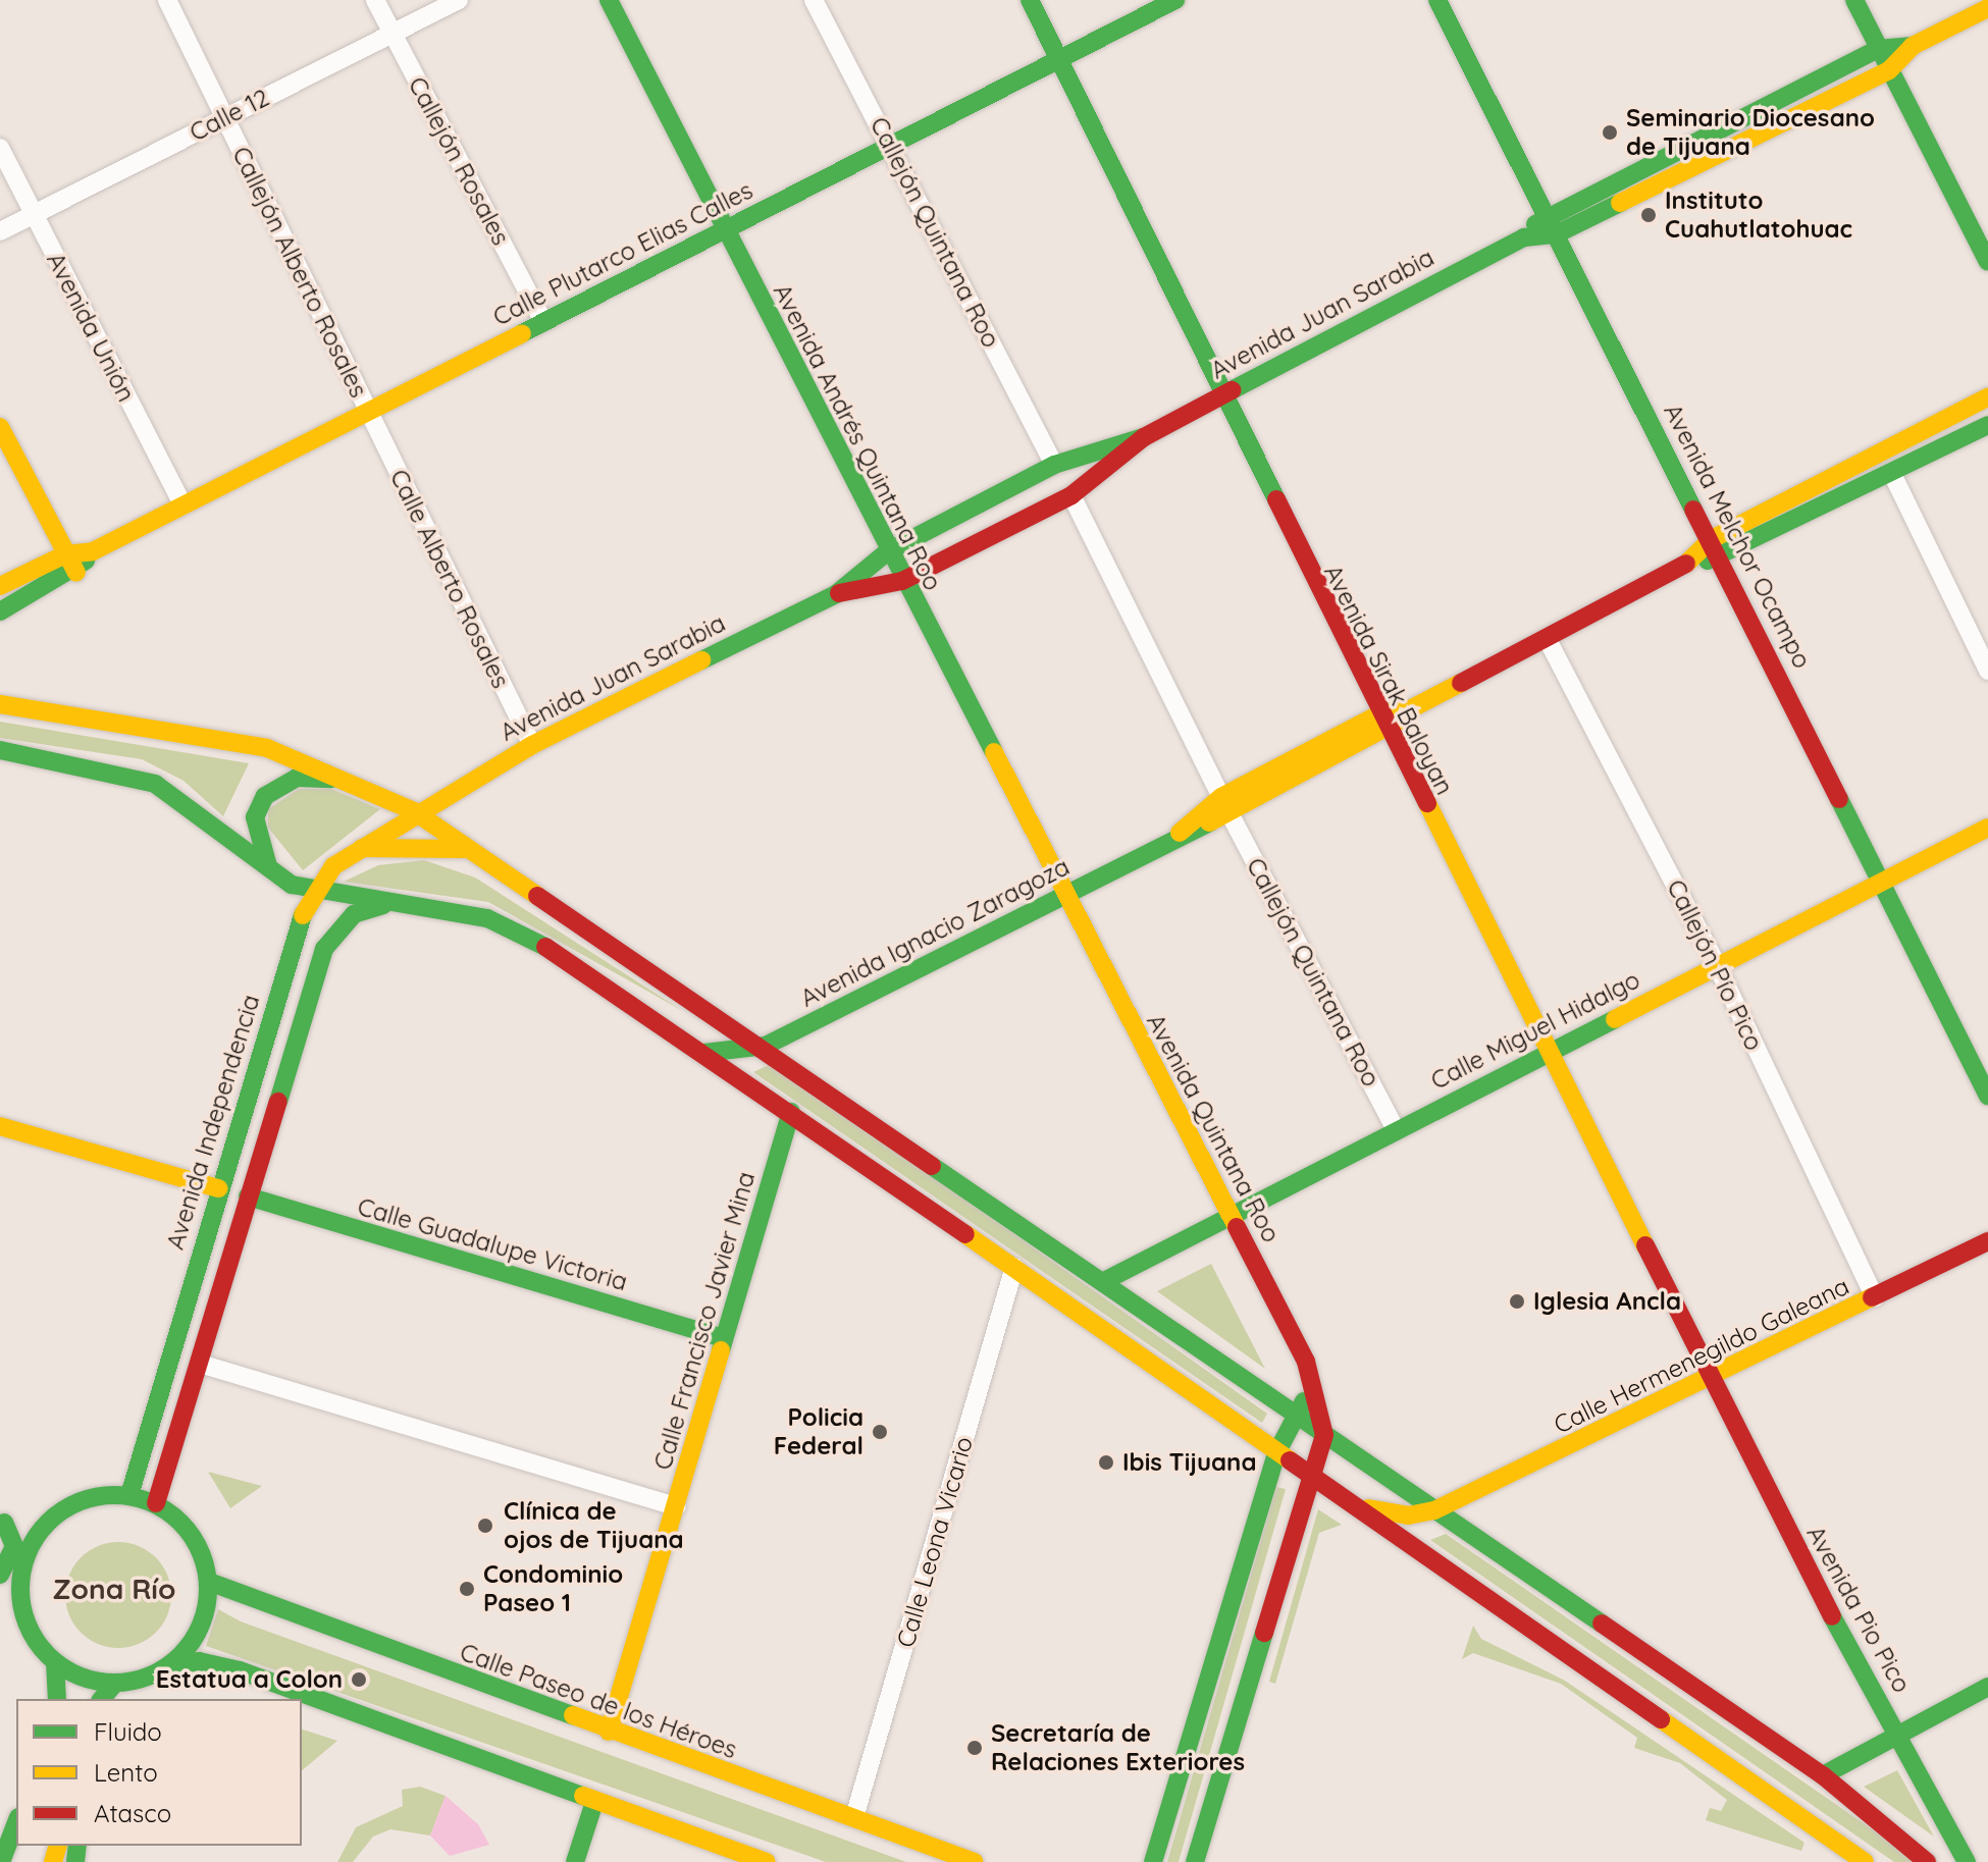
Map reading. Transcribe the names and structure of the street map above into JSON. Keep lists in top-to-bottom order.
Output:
{
  "streets": {
    "main road": [
      "Calle Plutarco Elias Calles",
      "Avenida Juan Sarabia",
      "Avenida Andrés Quintana Roo",
      "Avenida Melchor Ocampo",
      "Avenida Sirak Baloyan",
      "Avenida Ignacio Zaragoza",
      "Calle Miguel Hidalgo",
      "Avenida Independencia",
      "Avenida Quintana Roo",
      "Calle Guadalupe Victoria",
      "Calle Francisco Javier Mina",
      "Calle Hermenegildo Galeana",
      "Avenida Pio Pico",
      "Calle Paseo de los Héroes"
    ],
    "street": [
      "Calle 12",
      "Callejón Rosales",
      "Callejón Quintana Roo",
      "Callejón Alberto Rosales",
      "Avenida Unión",
      "Calle Alberto Rosales",
      "Callejón Pío Pico",
      "Calle Leona Vicario"
    ]
  },
  "crossings": [
    ["Calle 12", "Callejón Rosales"],
    ["Calle 12", "Callejón Alberto Rosales"],
    ["Calle 12", "Avenida Unión"],
    ["Callejón Rosales", "Calle Plutarco Elias Calles"],
    ["Callejón Quintana Roo", "Calle Plutarco Elias Calles"],
    ["Callejón Quintana Roo", "Avenida Juan Sarabia"],
    ["Callejón Quintana Roo", "Avenida Ignacio Zaragoza"],
    ["Callejón Quintana Roo", "Calle Miguel Hidalgo"],
    ["Calle Plutarco Elias Calles", "Callejón Alberto Rosales"],
    ["Calle Plutarco Elias Calles", "Avenida Unión"],
    ["Calle Plutarco Elias Calles", "Avenida Andrés Quintana Roo"],
    ["Calle Plutarco Elias Calles", "Calle Alberto Rosales"],
    ["Calle Plutarco Elias Calles", "Avenida Sirak Baloyan"],
    ["Callejón Alberto Rosales", "Calle Alberto Rosales"],
    ["Avenida Juan Sarabia", "Avenida Andrés Quintana Roo"],
    ["Avenida Juan Sarabia", "Avenida Melchor Ocampo"],
    ["Avenida Juan Sarabia", "Calle Alberto Rosales"],
    ["Avenida Juan Sarabia", "Avenida Sirak Baloyan"],
    ["Avenida Juan Sarabia", "Avenida Independencia"],
    ["Avenida Andrés Quintana Roo", "Avenida Ignacio Zaragoza"],
    ["Avenida Andrés Quintana Roo", "Avenida Quintana Roo"],
    ["Avenida Melchor Ocampo", "Avenida Ignacio Zaragoza"],
    ["Avenida Melchor Ocampo", "Calle Miguel Hidalgo"],
    ["Avenida Sirak Baloyan", "Avenida Ignacio Zaragoza"],
    ["Avenida Sirak Baloyan", "Calle Miguel Hidalgo"],
    ["Avenida Sirak Baloyan", "Calle Hermenegildo Galeana"],
    ["Avenida Sirak Baloyan", "Avenida Pio Pico"],
    ["Avenida Ignacio Zaragoza", "Callejón Pío Pico"],
    ["Avenida Ignacio Zaragoza", "Avenida Quintana Roo"],
    ["Callejón Pío Pico", "Calle Miguel Hidalgo"],
    ["Callejón Pío Pico", "Calle Hermenegildo Galeana"],
    ["Calle Miguel Hidalgo", "Avenida Quintana Roo"],
    ["Avenida Independencia", "Calle Paseo de los Héroes"],
    ["Calle Guadalupe Victoria", "Calle Francisco Javier Mina"],
    ["Calle Francisco Javier Mina", "Calle Paseo de los Héroes"],
    ["Calle Hermenegildo Galeana", "Avenida Pio Pico"],
    ["Calle Leona Vicario", "Calle Paseo de los Héroes"]
  ],
  "districts": ["Zona Río"],
  "places": [
    "Seminario Diocesano de Tijuana",
    "Instituto Cuahutlatohuac",
    "Iglesia Ancla",
    "Policia Federal",
    "Ibis Tijuana",
    "Clínica de ojos de Tijuana",
    "Condominio Paseo 1",
    "Estatua a Colon",
    "Secretaría de Relaciones Exteriores"
  ],
  "legend": ["Fluido", "Lento", "Atasco"]
}
